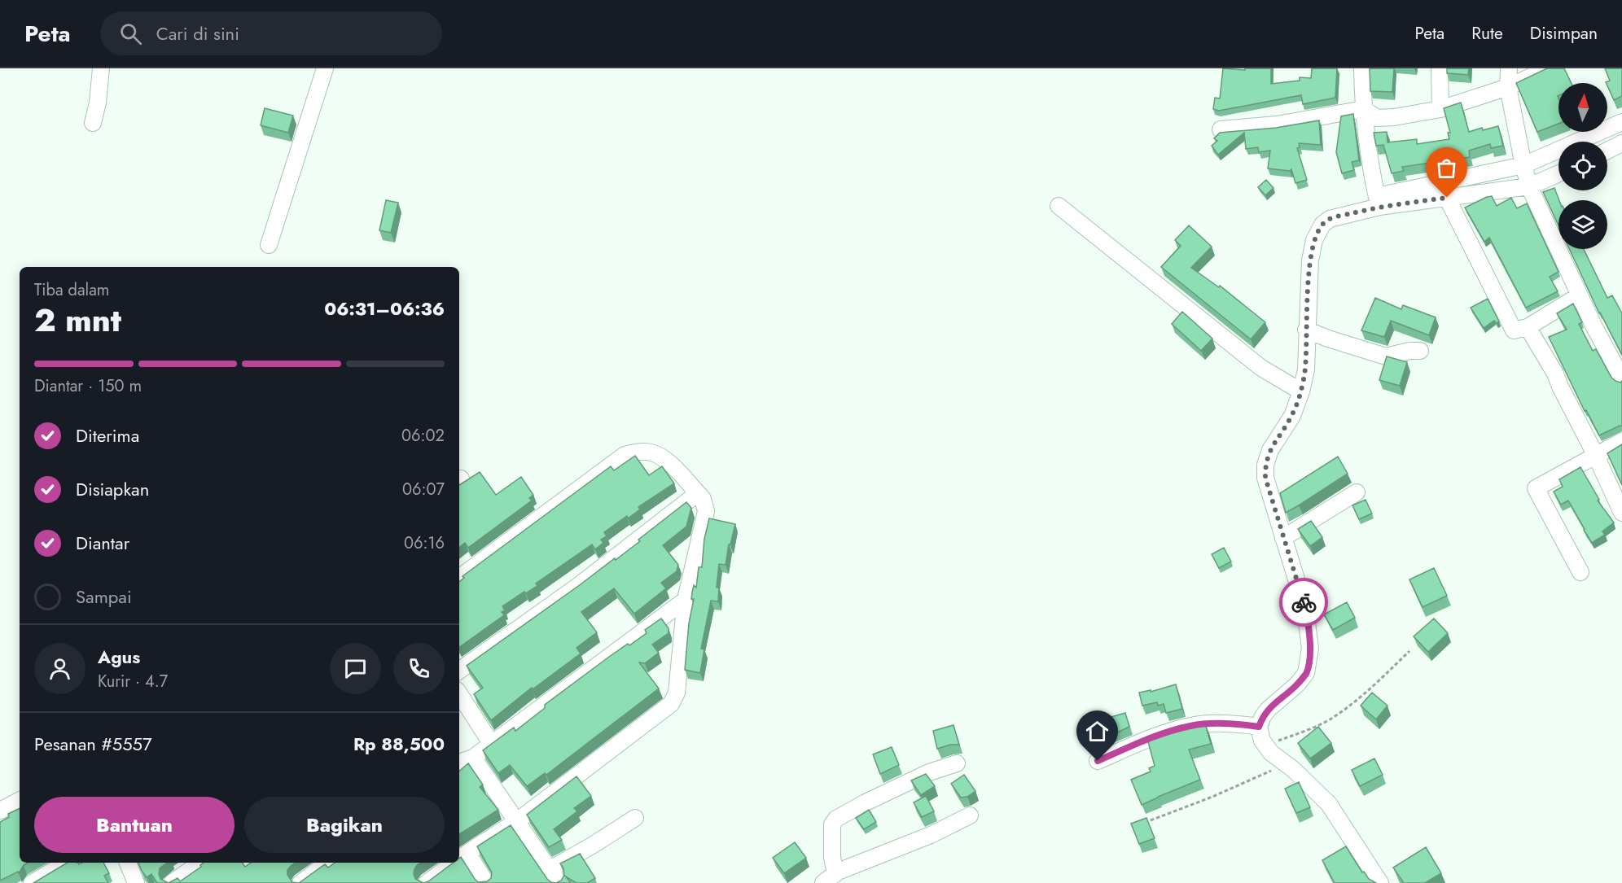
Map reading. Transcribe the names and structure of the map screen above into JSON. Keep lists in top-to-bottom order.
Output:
{
  "north": "top",
  "page": {
    "header": "Peta",
    "search": "Cari di sini",
    "nav": ["Peta", "Rute", "Disimpan"],
    "heading": ["2 mnt", "Tiba dalam", "06:31–06:36"],
    "panel": [
      "Agus",
      "Kurir · 4.7",
      "Pesanan #5557",
      "Rp 88,500"
    ],
    "bar": "Diantar · 150 m",
    "list": [
      ["Diterima", "06:02"],
      ["Disiapkan", "06:07"],
      ["Diantar", "06:16"],
      "Sampai"
    ],
    "buttons": ["Bantuan", "Bagikan"]
  }
}
